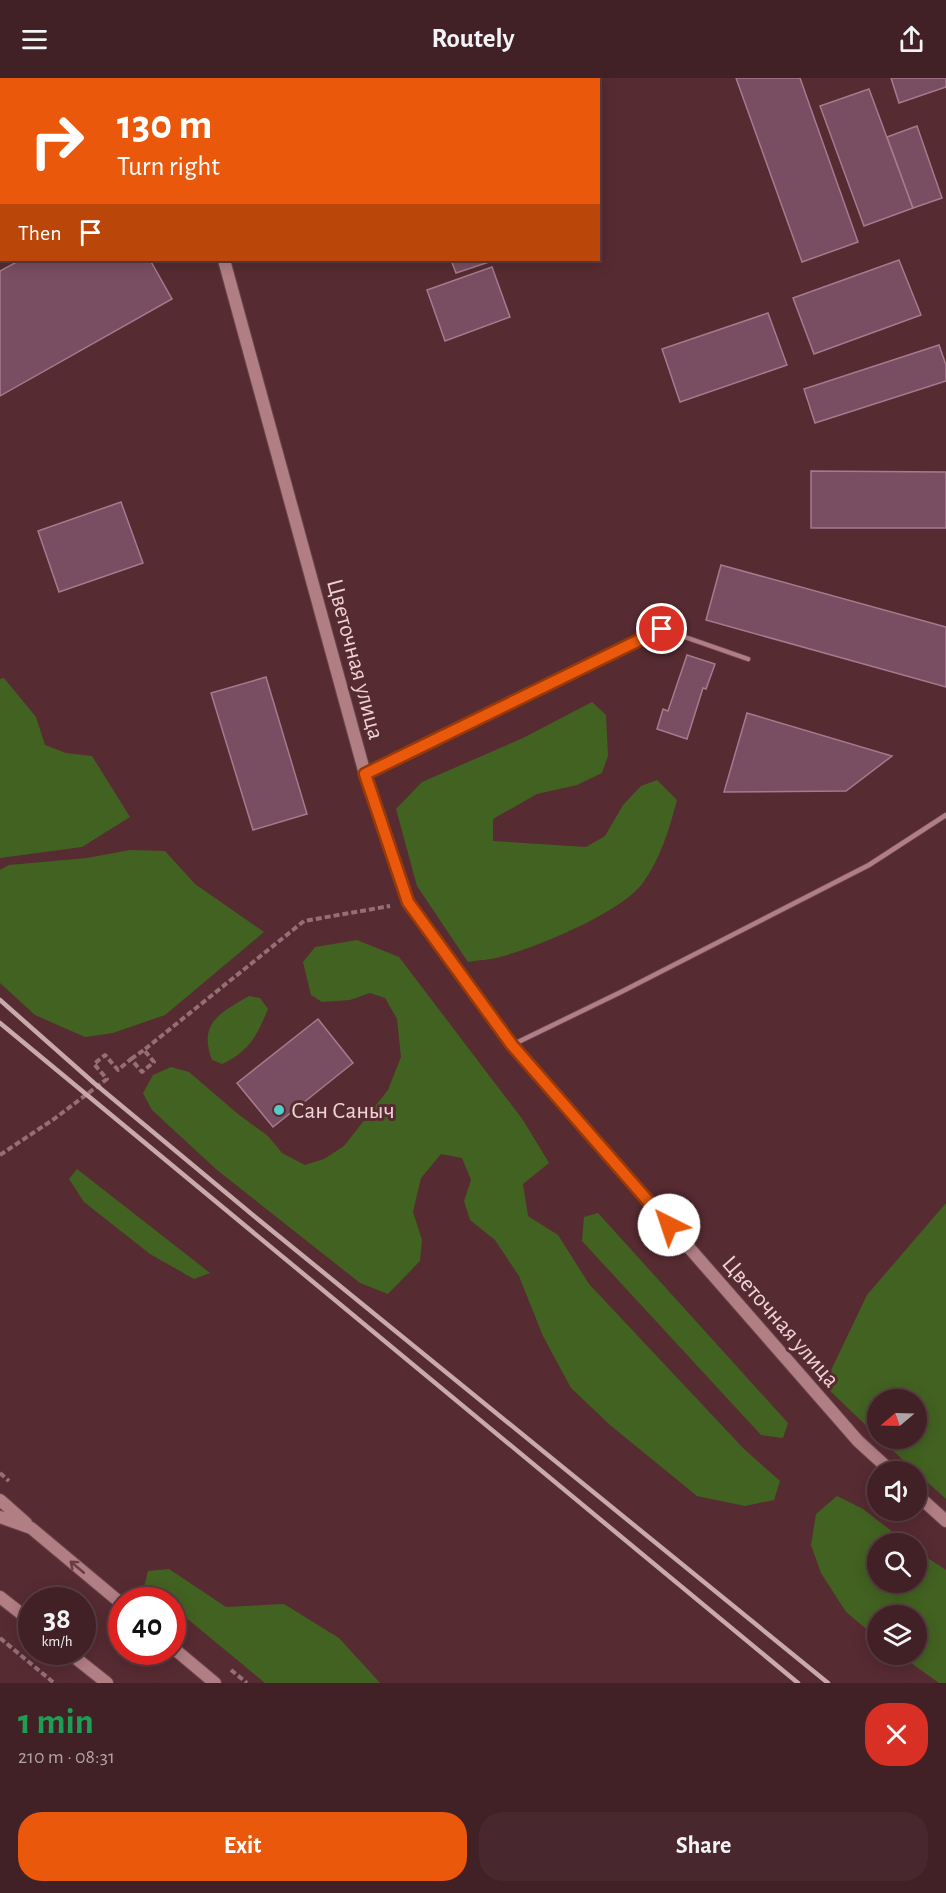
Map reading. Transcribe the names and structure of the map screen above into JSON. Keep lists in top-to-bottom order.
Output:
{
  "streets": {
    "street": ["Цветочная улица"]
  },
  "places": ["Сан Саныч"],
  "north": "left",
  "page": {
    "header": "Routely",
    "turn": ["130 m", "Turn right"],
    "then": "Then",
    "speed": "38 km/h",
    "limit": "40",
    "heading": ["1 min", "210 m · 08:31"],
    "buttons": ["Exit", "Share"]
  }
}
